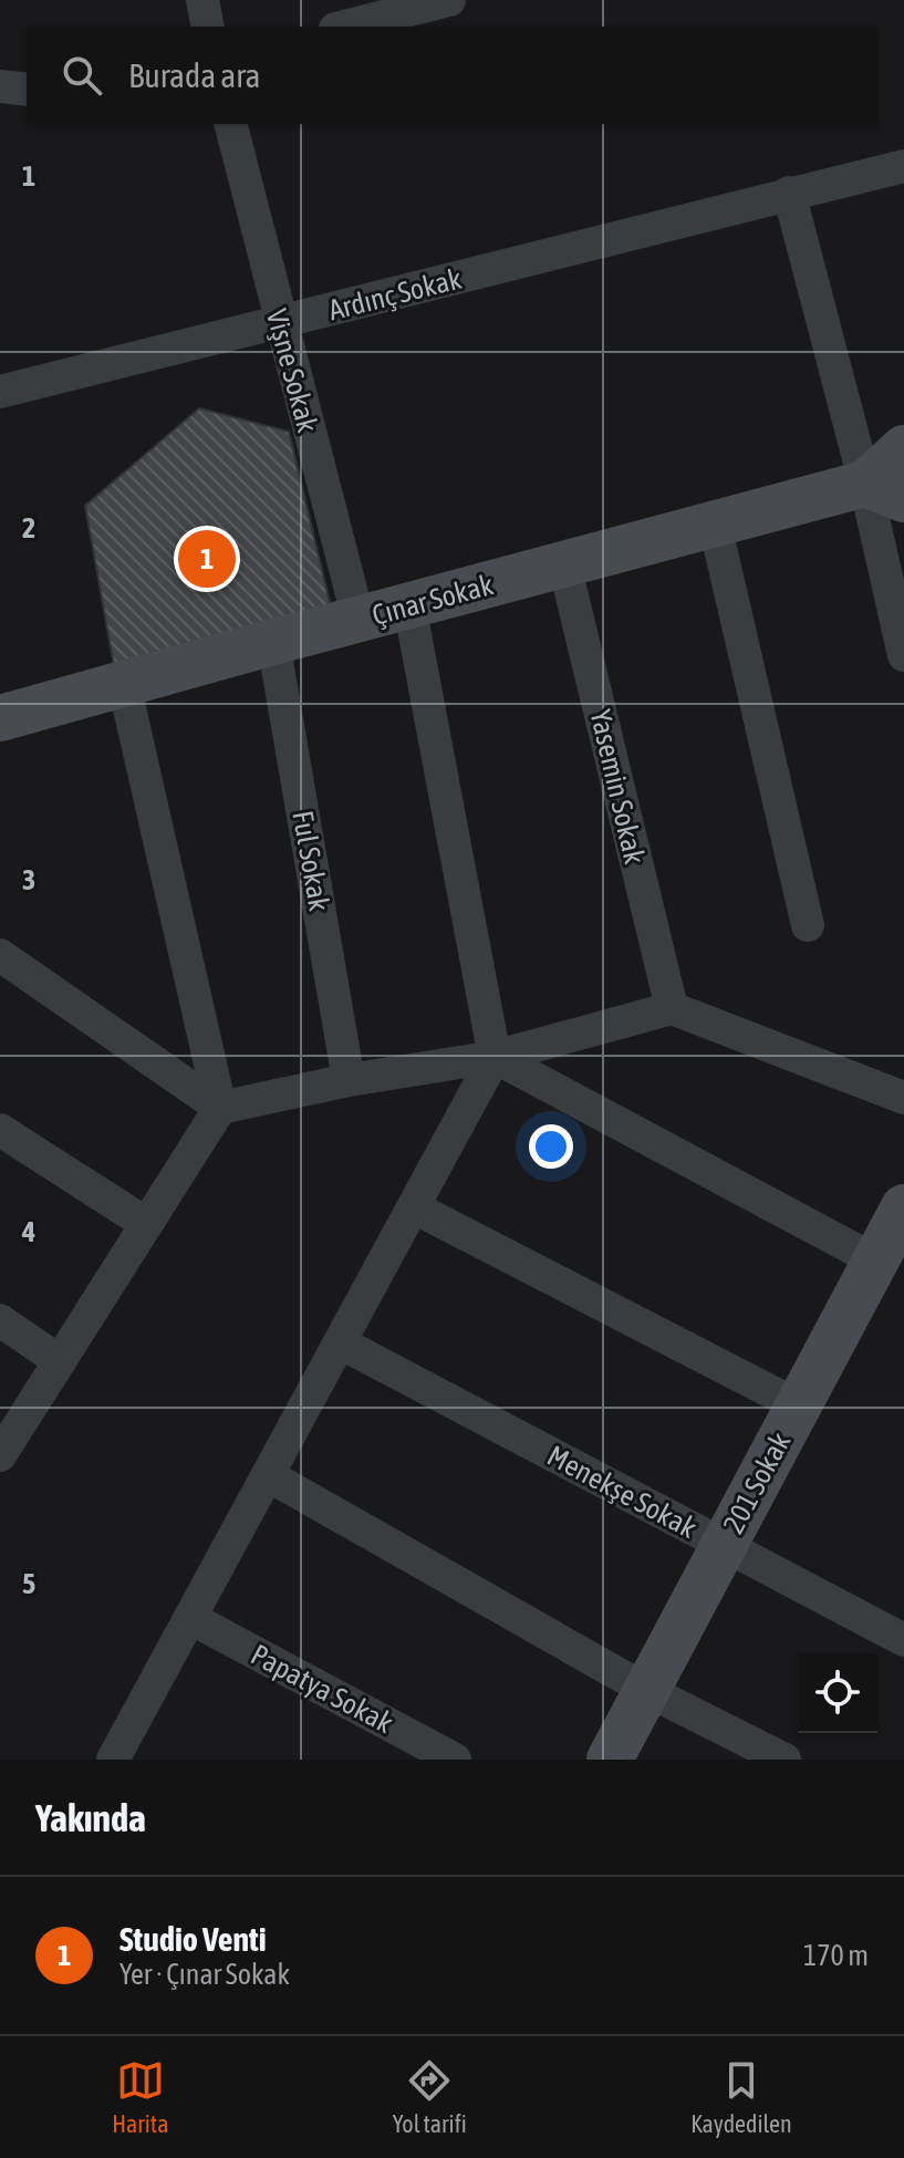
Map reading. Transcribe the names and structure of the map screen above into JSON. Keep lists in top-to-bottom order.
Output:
{
  "streets": {
    "street": [
      "Ardınç Sokak",
      "Vişne Sokak",
      "Çınar Sokak",
      "Yasemin Sokak",
      "Ful Sokak",
      "201 Sokak",
      "Menekşe Sokak",
      "Papatya Sokak"
    ]
  },
  "crossings": [
    ["Ardınç Sokak", "Vişne Sokak"],
    ["Vişne Sokak", "Çınar Sokak"],
    ["Çınar Sokak", "Yasemin Sokak"],
    ["Çınar Sokak", "Ful Sokak"],
    ["201 Sokak", "Menekşe Sokak"]
  ],
  "page": {
    "search": "Burada ara",
    "pins": "1",
    "heading": "Yakında",
    "list": [
      {
        "mark": "1",
        "name": "Studio Venti",
        "note": "Yer · Çınar Sokak",
        "value": "170 m"
      }
    ],
    "nav": ["Harita", "Yol tarifi", "Kaydedilen"]
  },
  "grid": {
    "rows": [
      "1",
      "2",
      "3",
      "4",
      "5"
    ]
  }
}
